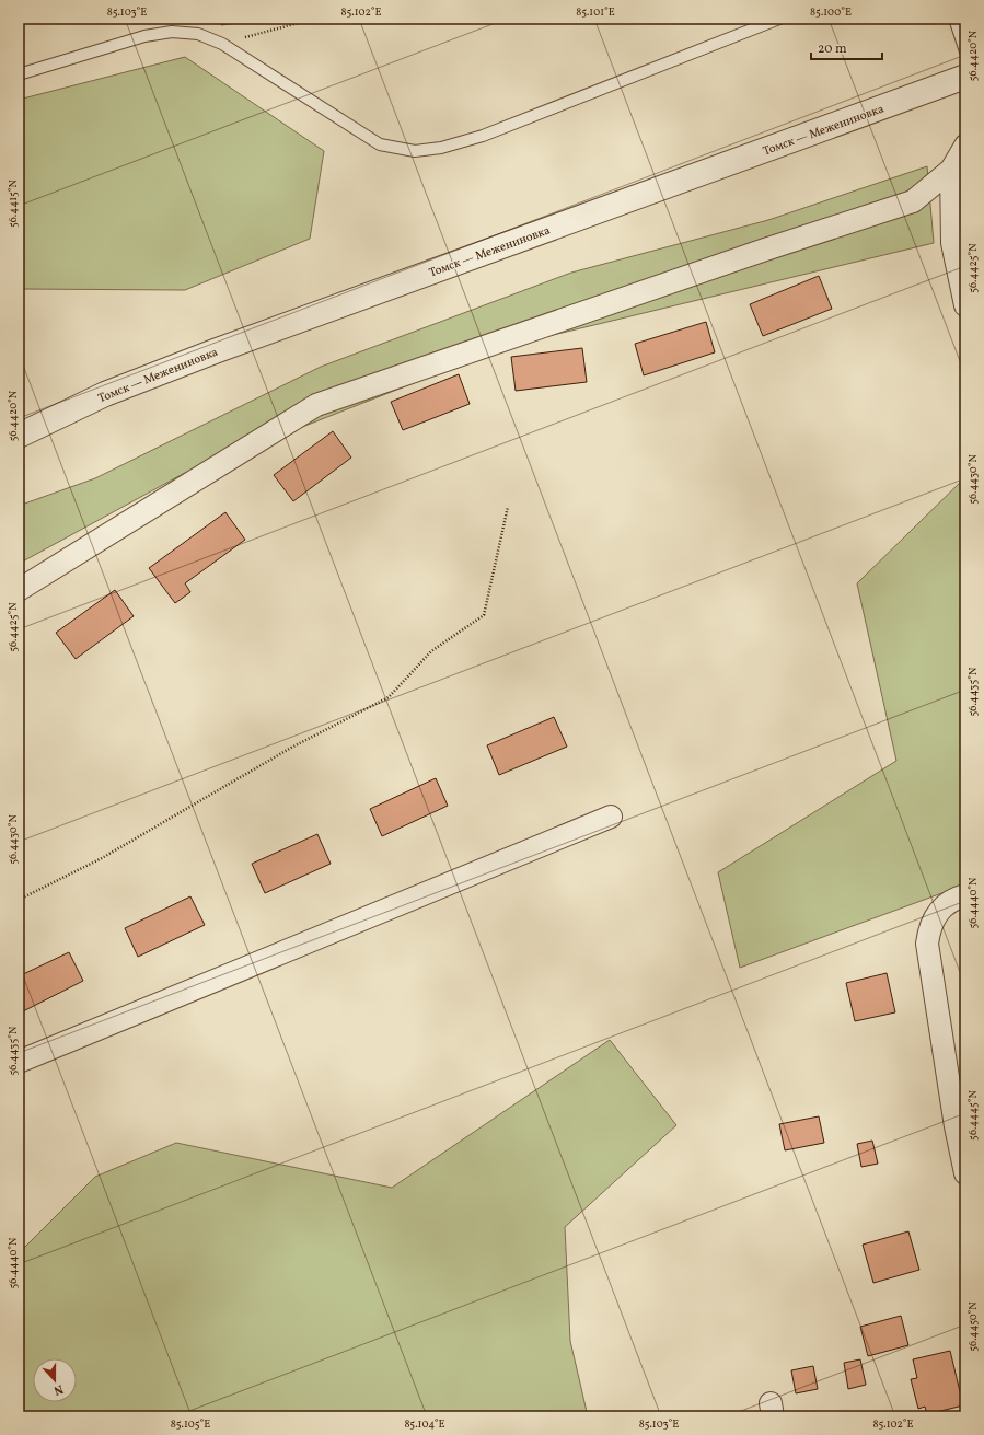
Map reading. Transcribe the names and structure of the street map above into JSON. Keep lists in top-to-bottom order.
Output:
{
  "streets": {
    "street": ["Томск — Межениновка"]
  },
  "scale_bar": "20 m",
  "north": "bottom",
  "coordinates": [
    "85.103°E",
    "85.102°E",
    "85.101°E",
    "85.100°E",
    "56.4420°N",
    "56.4415°N",
    "56.4425°N",
    "56.4430°N",
    "56.4435°N",
    "56.4440°N",
    "56.4445°N",
    "56.4450°N",
    "85.105°E",
    "85.104°E"
  ]
}
